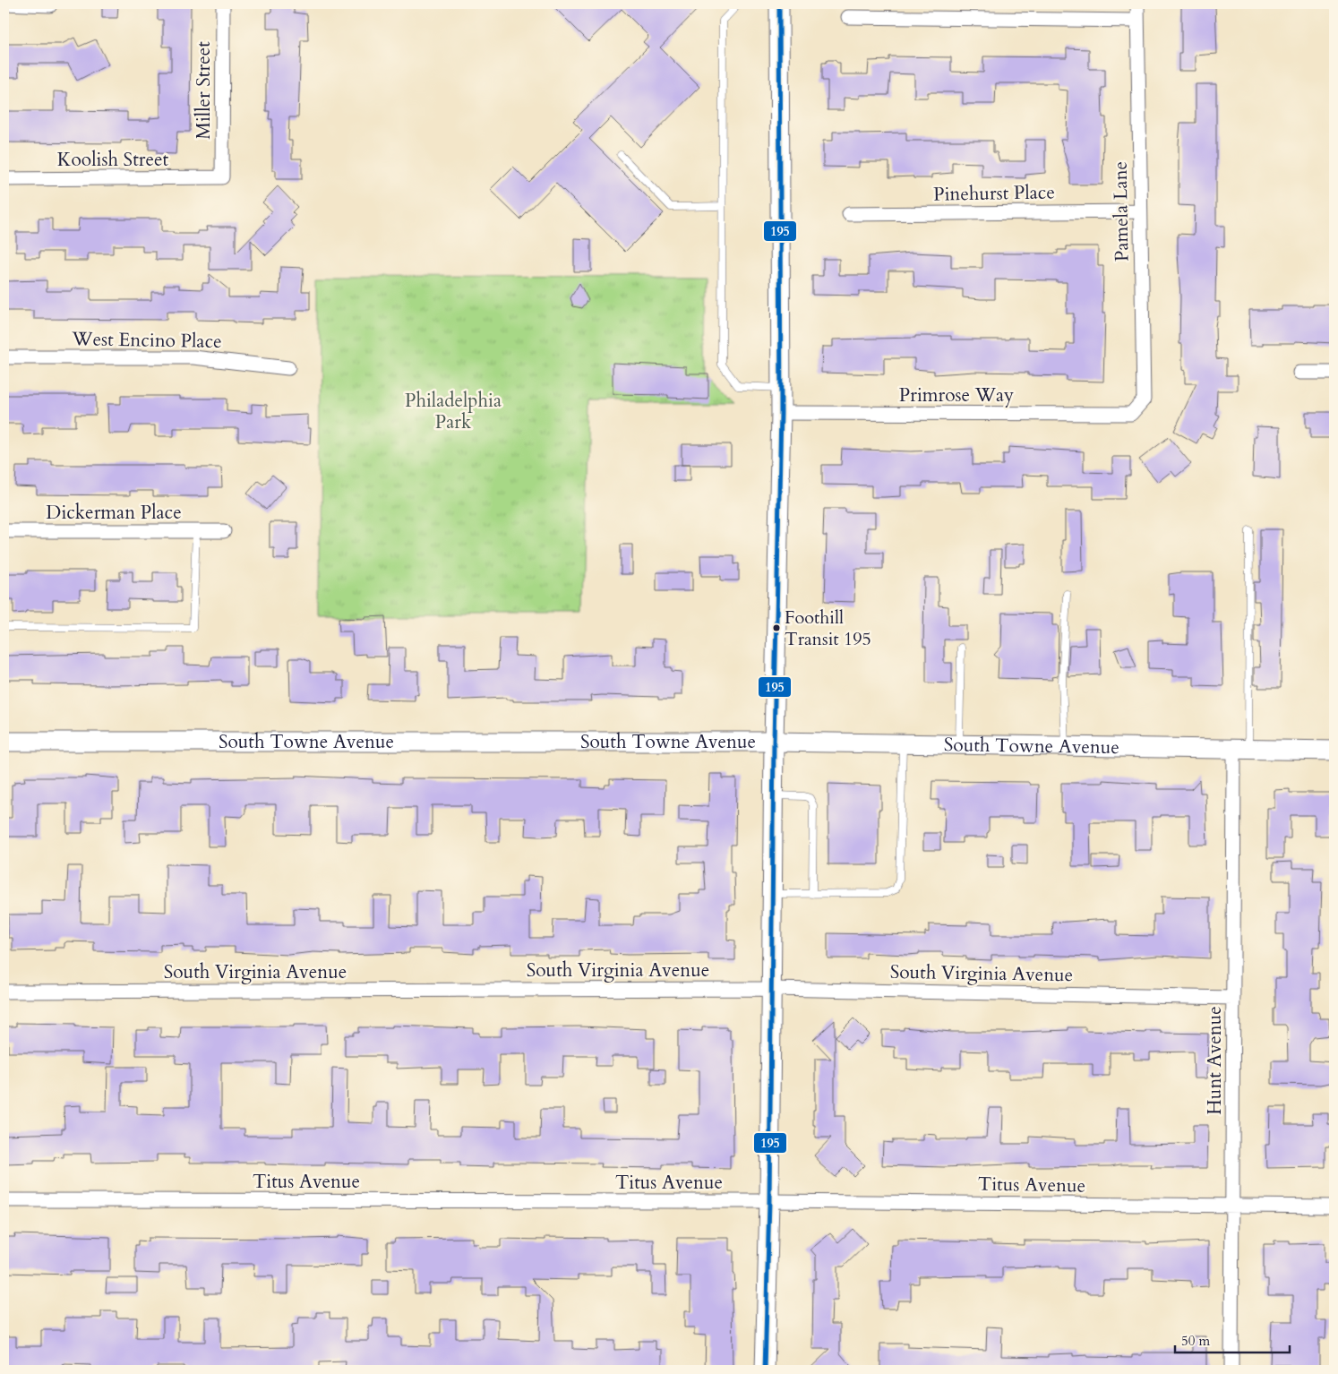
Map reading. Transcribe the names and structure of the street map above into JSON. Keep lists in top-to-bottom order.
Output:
{
  "streets": {
    "street": [
      "Miller Street",
      "Koolish Street",
      "Pinehurst Place",
      "Pamela Lane",
      "West Encino Place",
      "Primrose Way",
      "Dickerman Place",
      "South Towne Avenue",
      "South Virginia Avenue",
      "Hunt Avenue",
      "Titus Avenue"
    ]
  },
  "crossings": [
    ["Miller Street", "Koolish Street"],
    ["Pinehurst Place", "Pamela Lane"],
    ["Pamela Lane", "Primrose Way"],
    ["South Towne Avenue", "Hunt Avenue"],
    ["South Virginia Avenue", "Hunt Avenue"],
    ["Hunt Avenue", "Titus Avenue"]
  ],
  "parks": ["Philadelphia Park"],
  "places": ["Foothill Transit 195"],
  "lines": ["transit line 195"],
  "scale_bar": "50 m"
}
